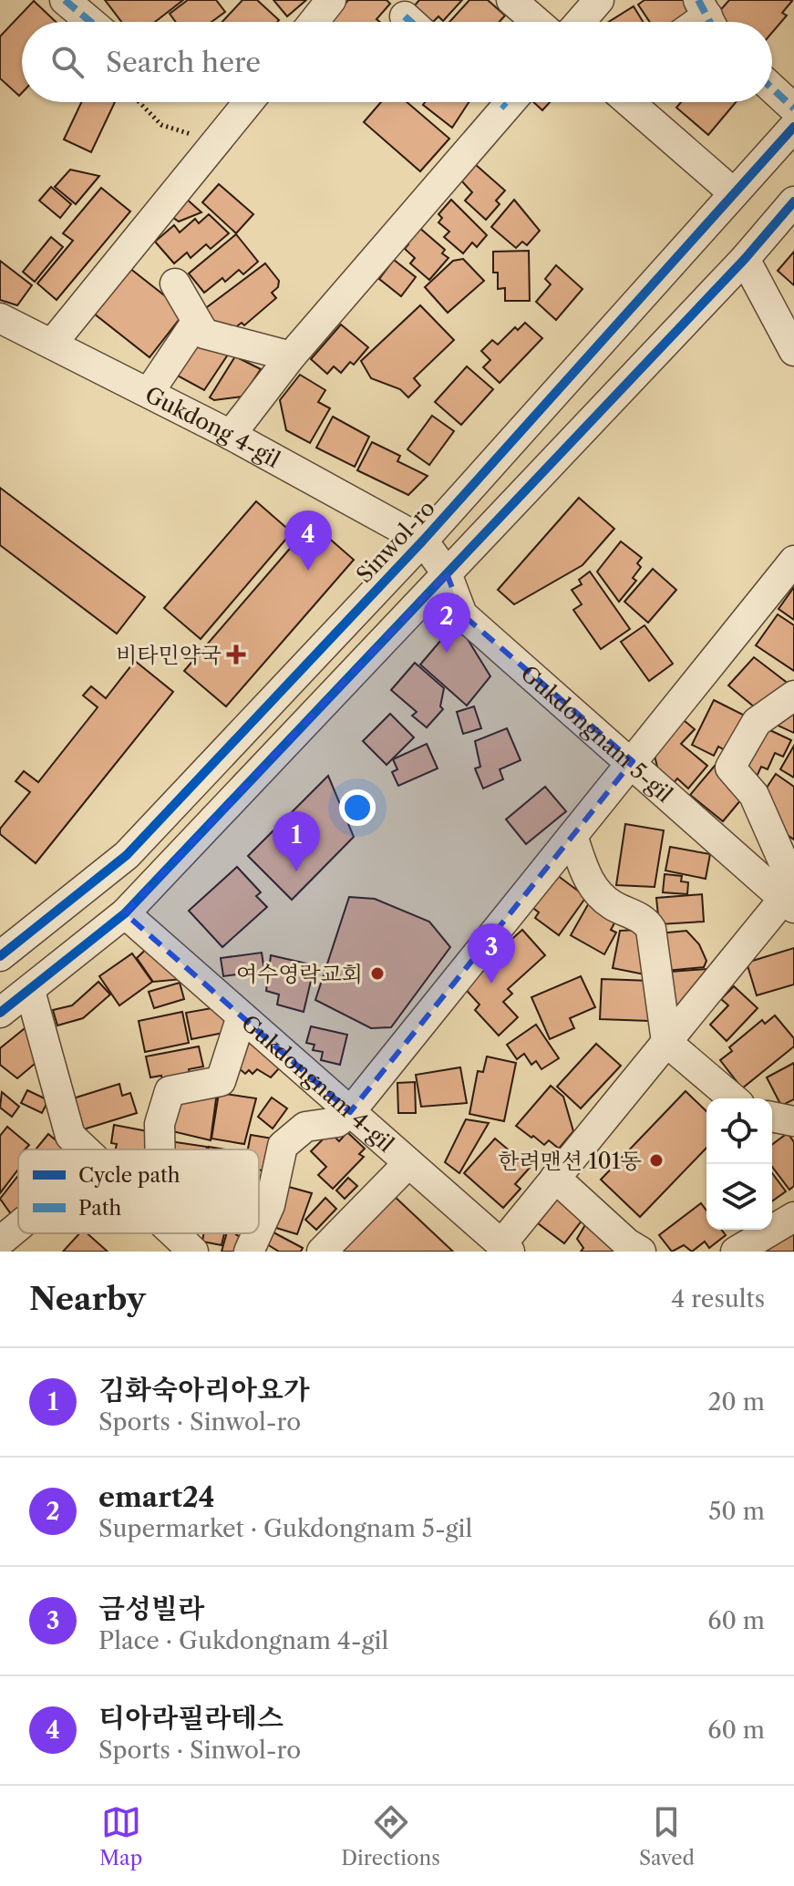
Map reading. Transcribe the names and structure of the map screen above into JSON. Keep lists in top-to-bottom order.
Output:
{
  "streets": {
    "street": [
      "Gukdong 4-gil",
      "Sinwol-ro",
      "Gukdongnam 5-gil",
      "Gukdongnam 4-gil"
    ]
  },
  "crossings": [
    ["Gukdong 4-gil", "Sinwol-ro"],
    ["Gukdong 4-gil", "Gukdongnam 5-gil"],
    ["Sinwol-ro", "Gukdongnam 5-gil"]
  ],
  "places": {
    "health": ["비타민약국"],
    "other": ["여수영락교회", "한려맨션 101동"]
  },
  "legend": ["Cycle path", "Path"],
  "page": {
    "search": "Search here",
    "pins": [
      "4",
      "2",
      "1",
      "3"
    ],
    "heading": ["Nearby", "4 results"],
    "list": [
      {
        "mark": "1",
        "name": "김화숙아리아요가",
        "note": "Sports · Sinwol-ro",
        "value": "20 m"
      },
      {
        "mark": "2",
        "name": "emart24",
        "note": "Supermarket · Gukdongnam 5-gil",
        "value": "50 m"
      },
      {
        "mark": "3",
        "name": "금성빌라",
        "note": "Place · Gukdongnam 4-gil",
        "value": "60 m"
      },
      {
        "mark": "4",
        "name": "티아라필라테스",
        "note": "Sports · Sinwol-ro",
        "value": "60 m"
      }
    ],
    "nav": ["Map", "Directions", "Saved"]
  }
}
